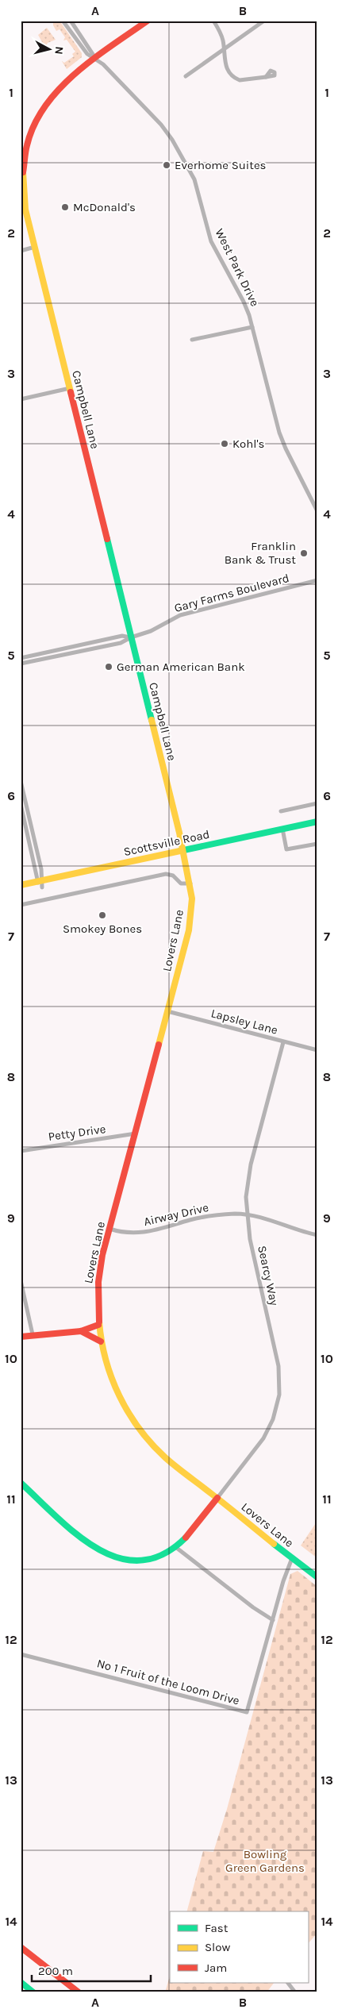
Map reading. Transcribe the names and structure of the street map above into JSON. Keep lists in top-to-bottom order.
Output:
{
  "streets": {
    "main road": ["Campbell Lane", "Scottsville Road", "Lovers Lane"],
    "street": [
      "West Park Drive",
      "Gary Farms Boulevard",
      "Lapsley Lane",
      "Petty Drive",
      "Airway Drive",
      "Searcy Way",
      "No 1 Fruit of the Loom Drive"
    ]
  },
  "crossings": [
    ["West Park Drive", "Campbell Lane"],
    ["Campbell Lane", "Gary Farms Boulevard"],
    ["Campbell Lane", "Scottsville Road"],
    ["Campbell Lane", "Lovers Lane"],
    ["Scottsville Road", "Lovers Lane"],
    ["Lovers Lane", "Lapsley Lane"],
    ["Lovers Lane", "Petty Drive"],
    ["Lovers Lane", "Airway Drive"],
    ["Lovers Lane", "Searcy Way"],
    ["Lovers Lane", "No 1 Fruit of the Loom Drive"],
    ["Lapsley Lane", "Searcy Way"],
    ["Airway Drive", "Searcy Way"]
  ],
  "parks": ["Bowling Green Gardens"],
  "places": [
    "Everhome Suites",
    "McDonald's",
    "Kohl's",
    "Franklin Bank & Trust",
    "German American Bank",
    "Smokey Bones"
  ],
  "legend": ["Fast", "Slow", "Jam"],
  "scale_bar": "200 m",
  "north": "right",
  "grid": {
    "columns": ["A", "B"],
    "rows": [
      "1",
      "2",
      "3",
      "4",
      "5",
      "6",
      "7",
      "8",
      "9",
      "10",
      "11",
      "12",
      "13",
      "14"
    ]
  }
}
